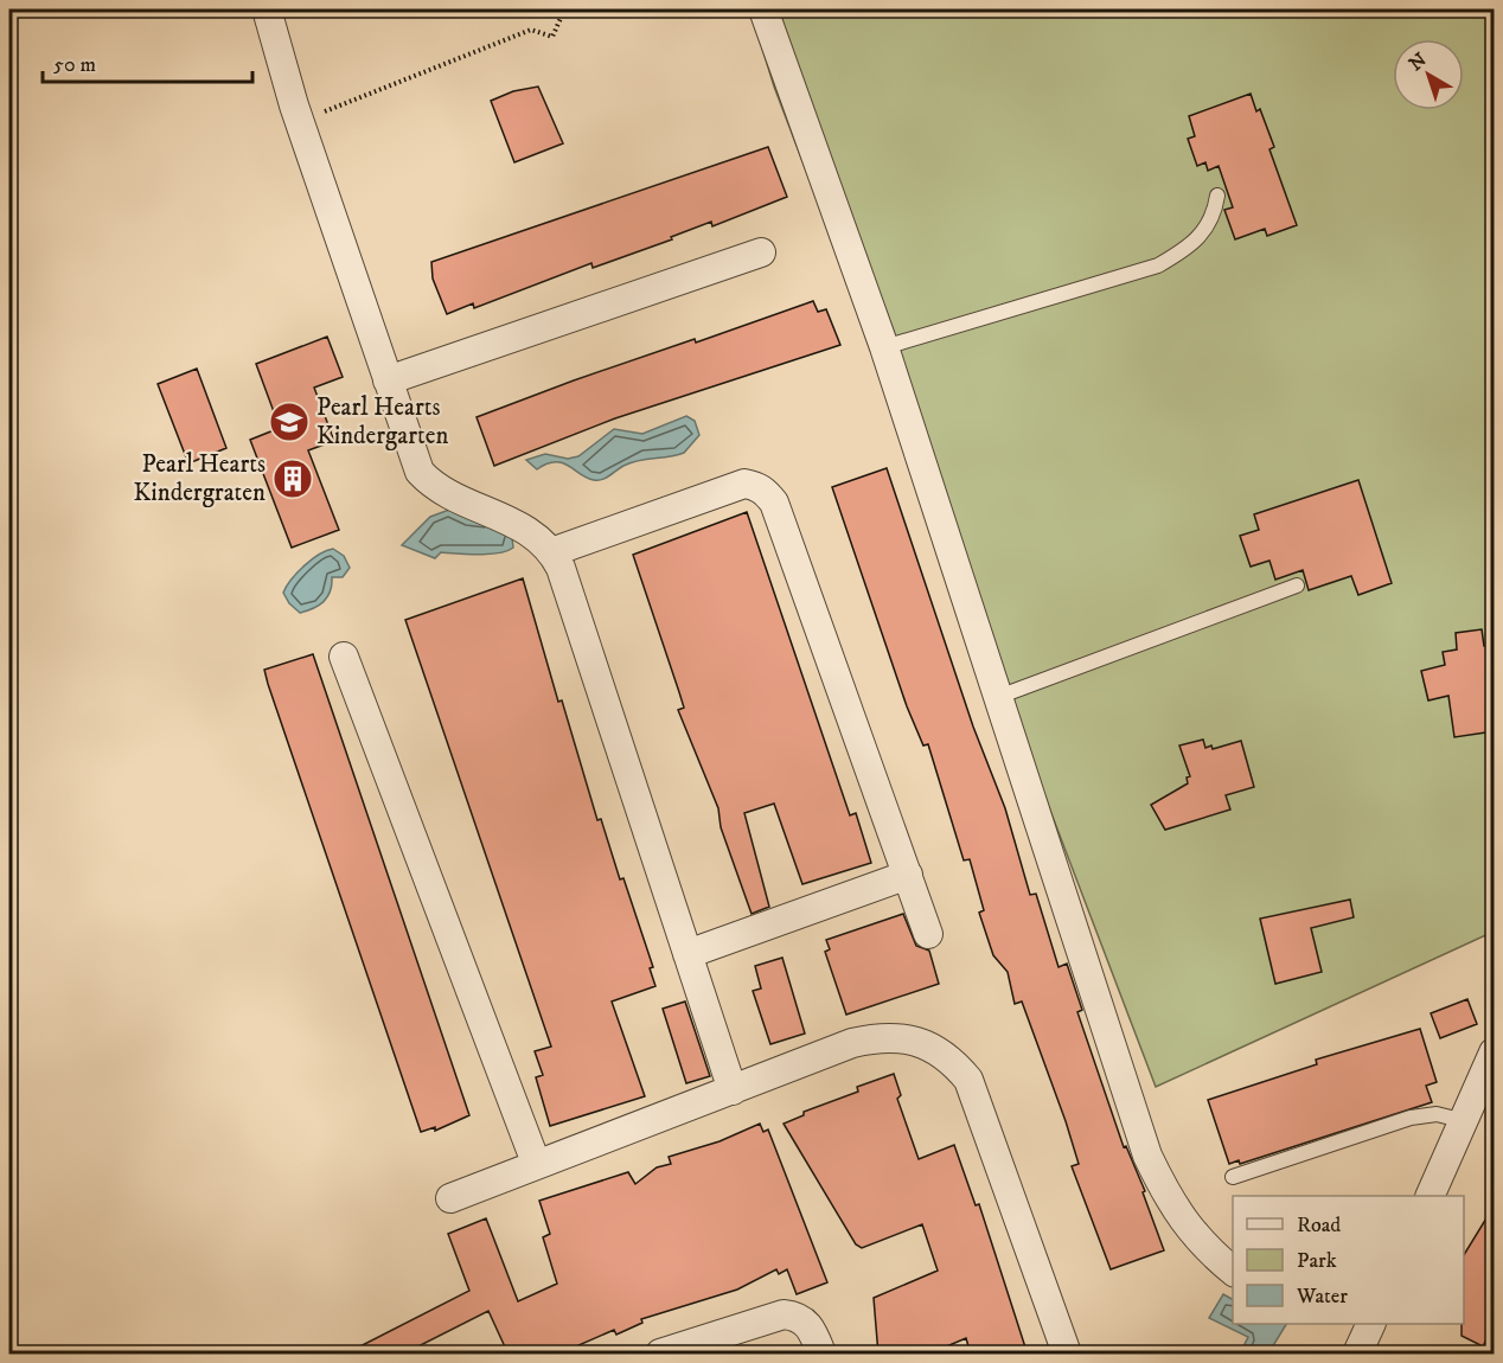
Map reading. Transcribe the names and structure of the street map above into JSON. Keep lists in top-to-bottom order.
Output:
{
  "places": {
    "school or university": ["Pearl Hearts Kindergarten"],
    "building": ["Pearl Hearts Kindergraten"]
  },
  "legend": ["Road", "Park", "Water"],
  "scale_bar": "50 m",
  "north": "top left"
}
